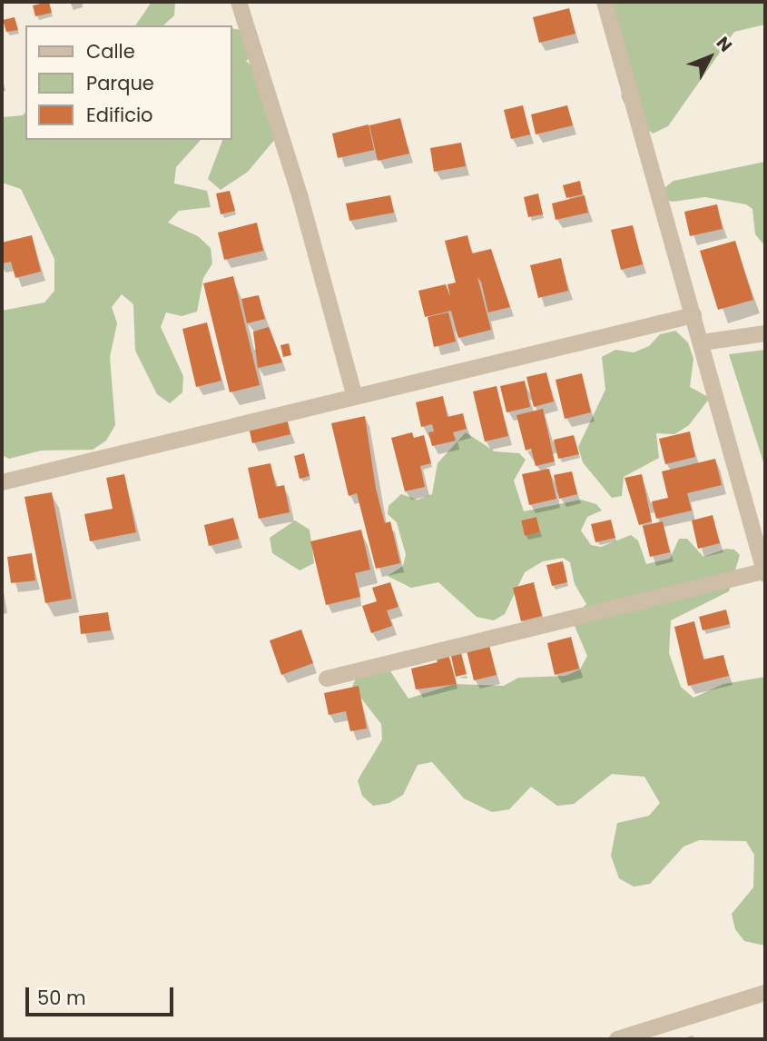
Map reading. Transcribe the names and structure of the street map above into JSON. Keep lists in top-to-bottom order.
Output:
{
  "legend": ["Calle", "Parque", "Edificio"],
  "scale_bar": "50 m",
  "north": "top right"
}
